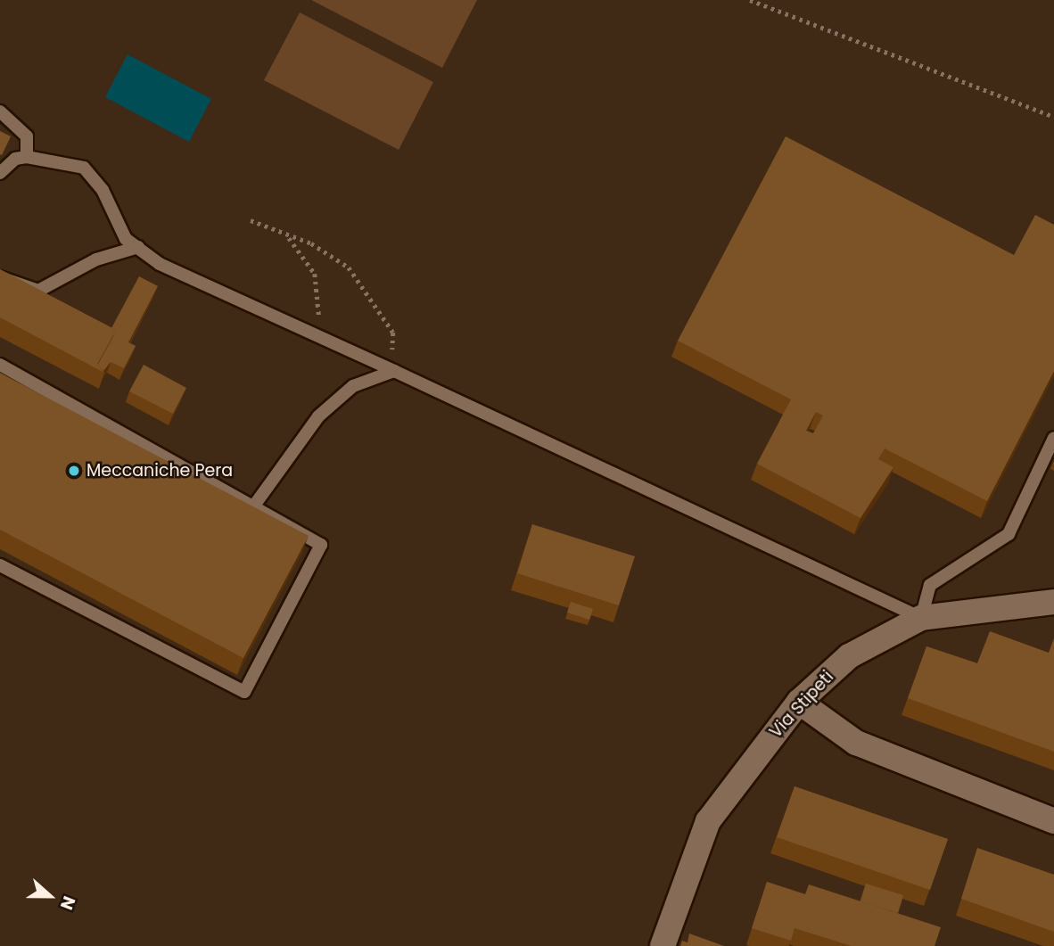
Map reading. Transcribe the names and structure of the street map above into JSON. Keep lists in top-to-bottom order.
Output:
{
  "streets": {
    "street": ["Via Stipeti"]
  },
  "places": ["Meccaniche Pera"],
  "north": "right"
}
